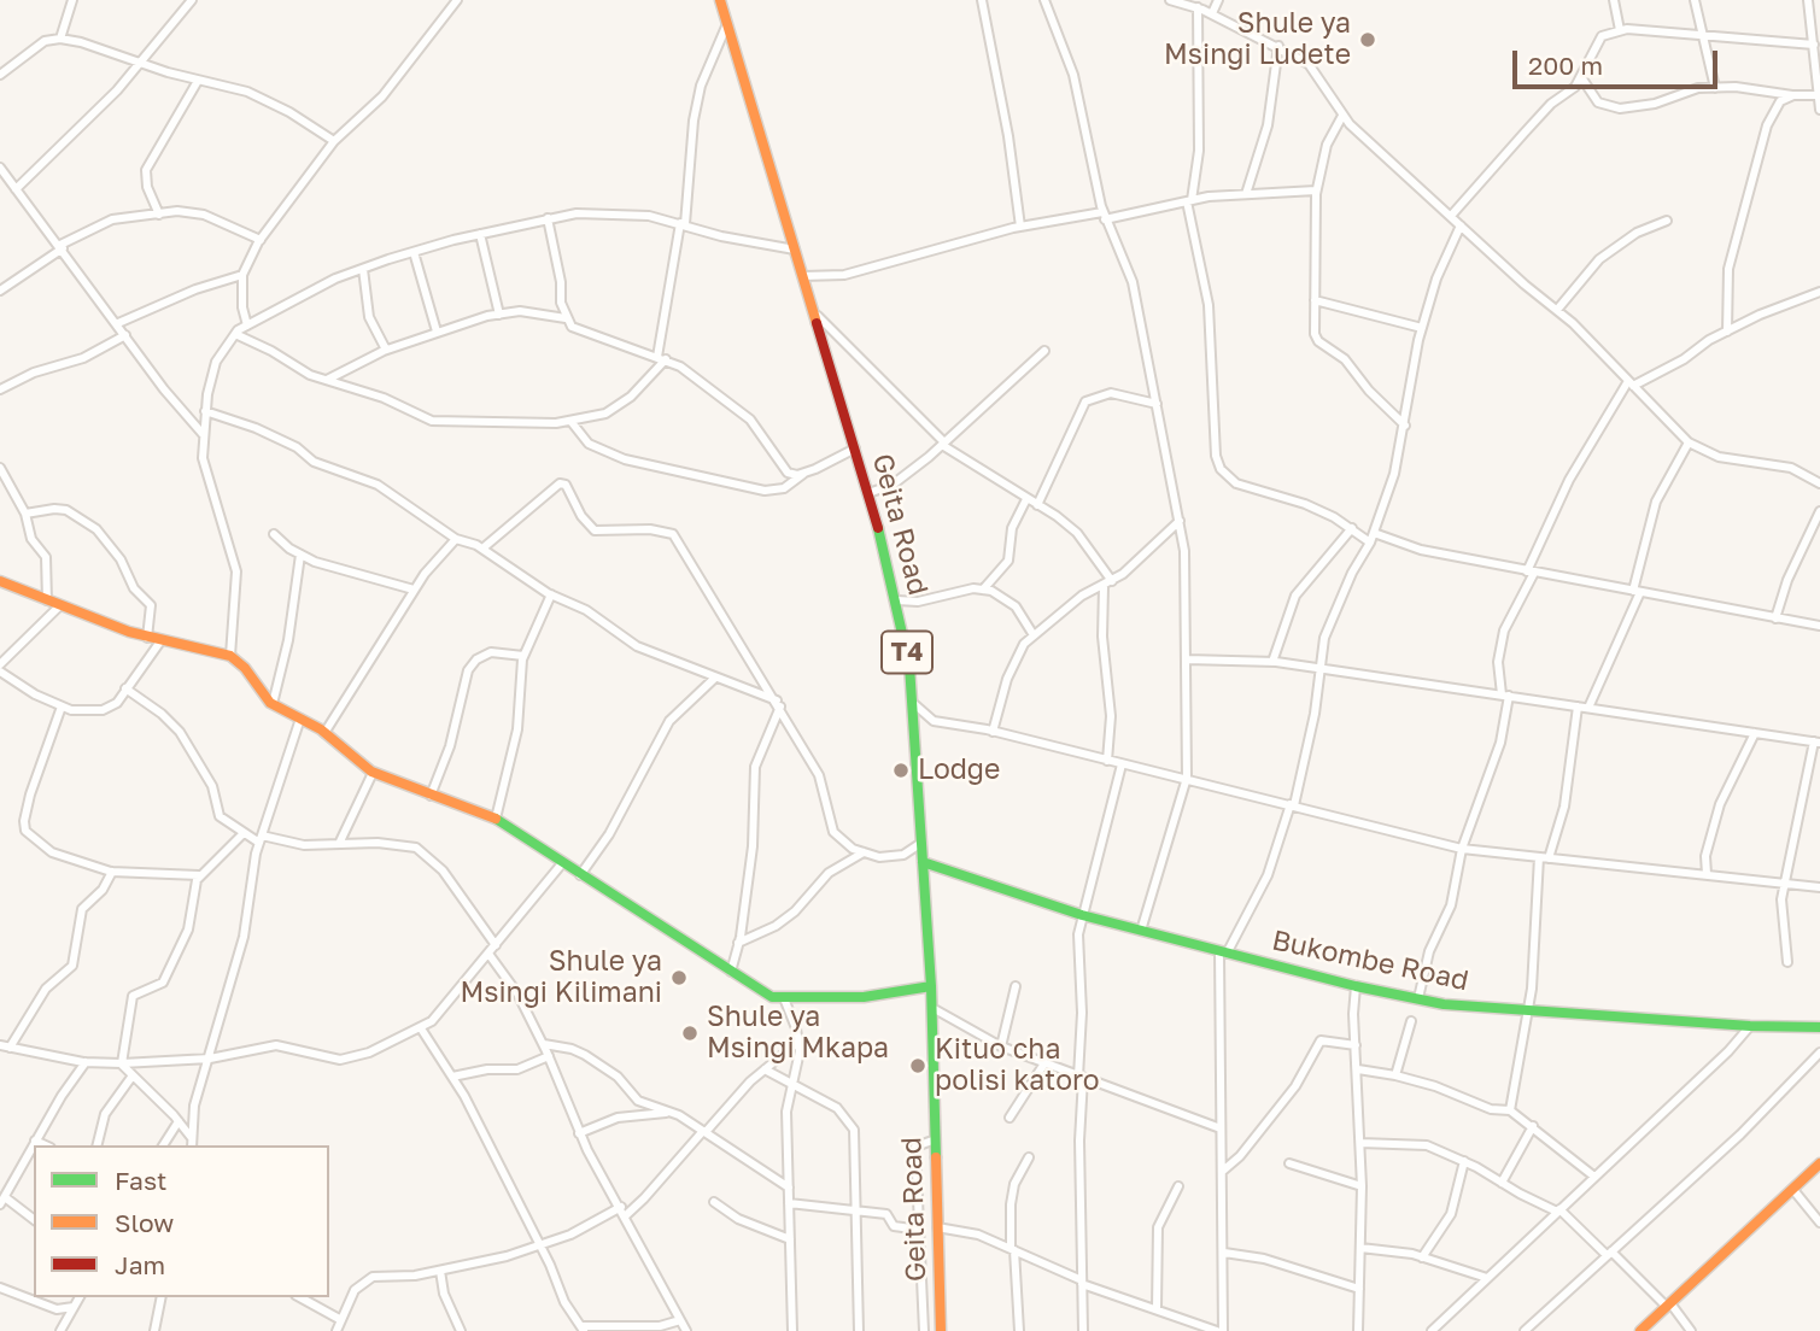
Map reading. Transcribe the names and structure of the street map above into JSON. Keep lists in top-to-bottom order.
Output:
{
  "streets": {
    "main road": ["Geita Road", "T4", "Bukombe Road"]
  },
  "crossings": [
    ["Geita Road", "Bukombe Road"]
  ],
  "places": [
    "Shule ya Msingi Ludete",
    "Lodge",
    "Shule ya Msingi Kilimani",
    "Shule ya Msingi Mkapa",
    "Kituo cha polisi katoro"
  ],
  "legend": ["Fast", "Slow", "Jam"],
  "scale_bar": "200 m"
}
